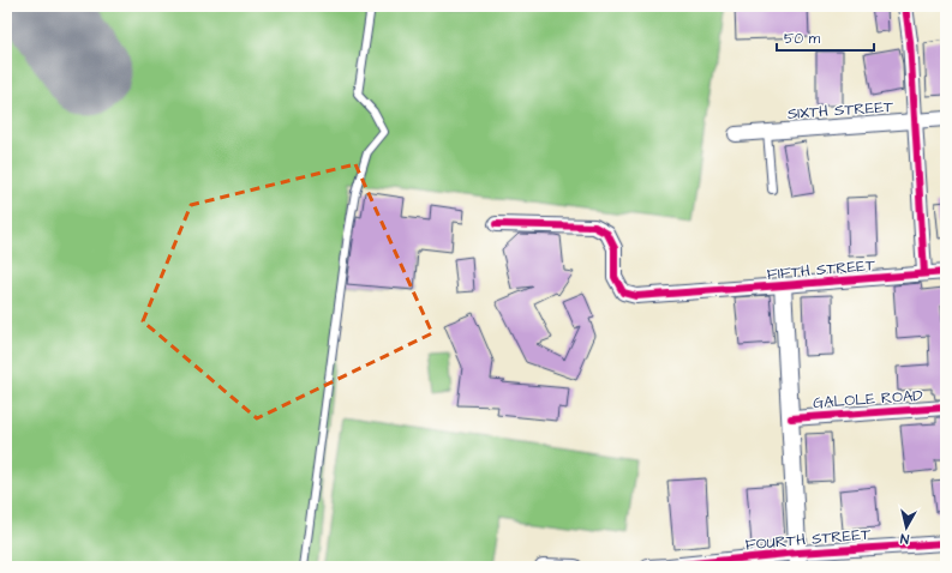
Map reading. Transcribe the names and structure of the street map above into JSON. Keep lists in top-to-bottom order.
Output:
{
  "streets": {
    "street": [
      "SIXTH STREET",
      "FIFTH STREET",
      "GALOLE ROAD",
      "FOURTH STREET"
    ]
  },
  "scale_bar": "50 m",
  "north": "bottom"
}
